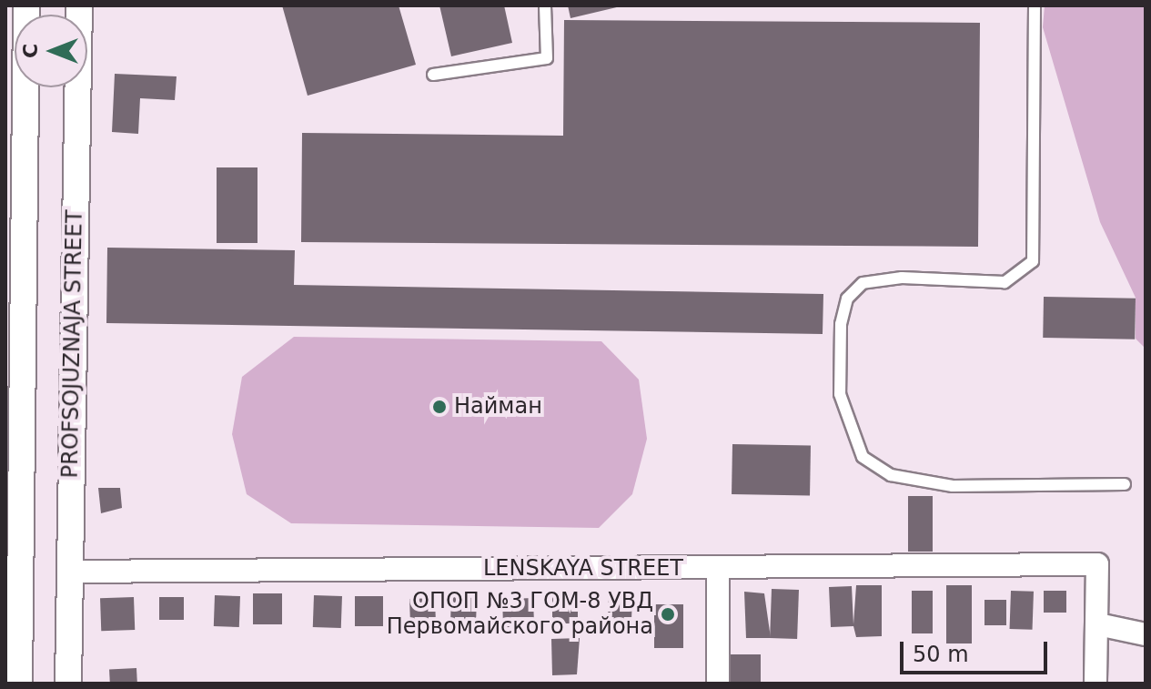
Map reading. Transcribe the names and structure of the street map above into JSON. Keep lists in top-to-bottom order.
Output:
{
  "streets": {
    "street": ["PROFSOJUZNAJA STREET", "LENSKAYA STREET"]
  },
  "crossings": [
    ["PROFSOJUZNAJA STREET", "LENSKAYA STREET"]
  ],
  "places": ["Найман", "ОПОП №3 ГОМ-8 УВД Первомайского района"],
  "scale_bar": "50 m",
  "north": "left"
}
